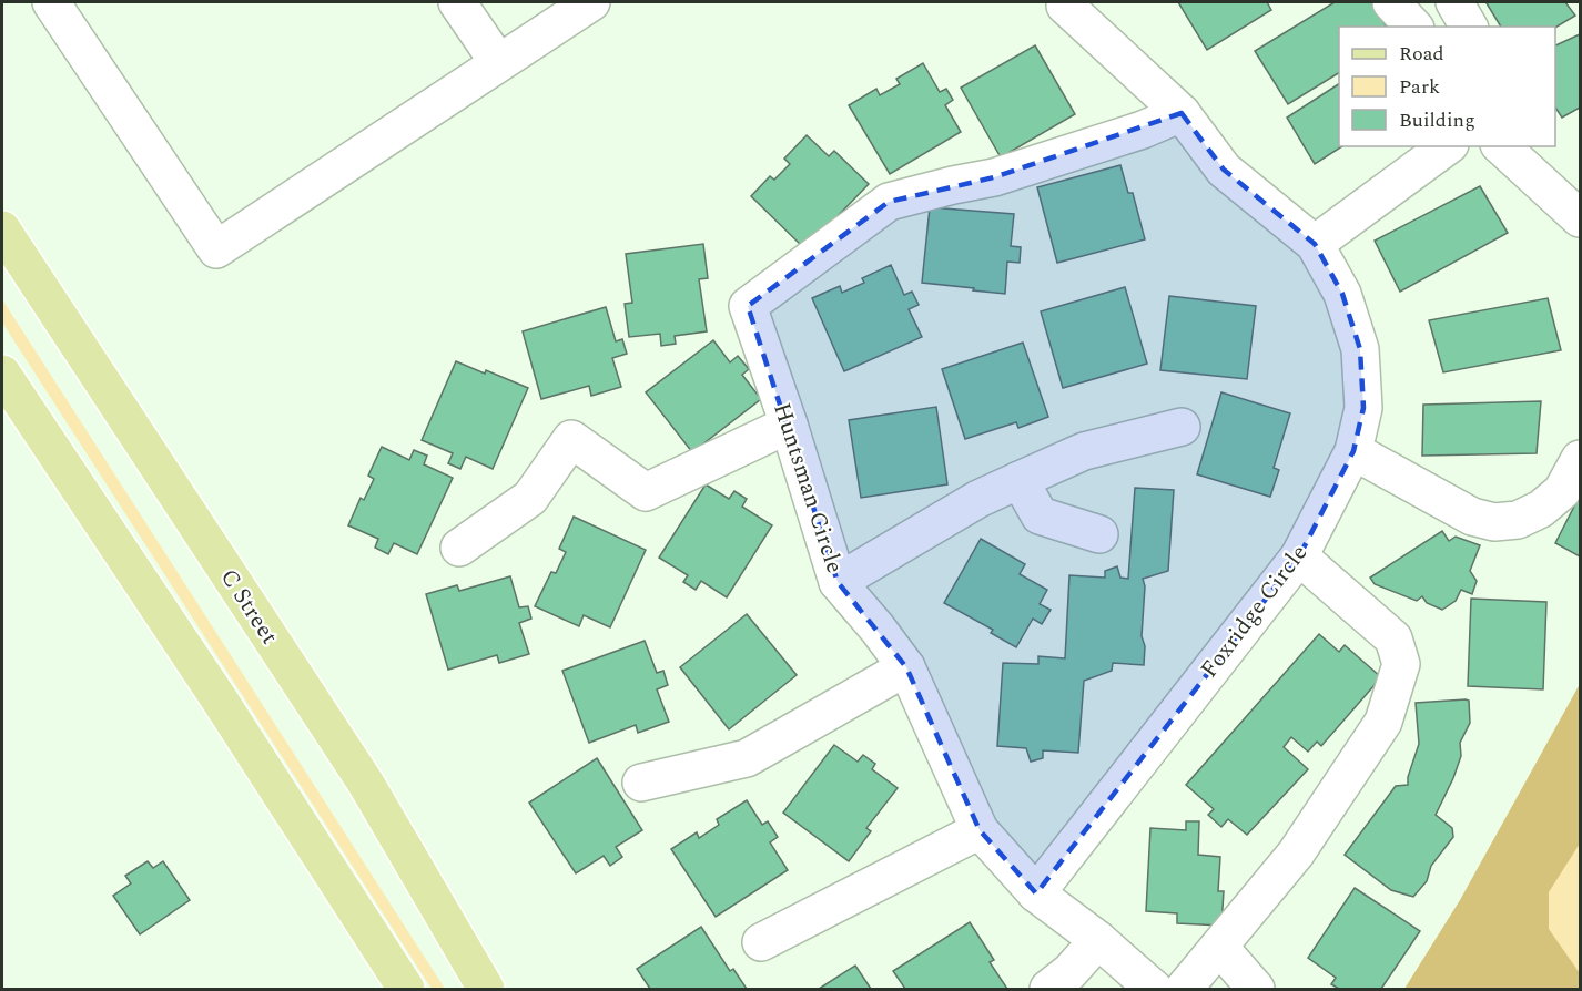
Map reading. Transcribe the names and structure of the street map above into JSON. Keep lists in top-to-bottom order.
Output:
{
  "streets": {
    "main road": ["C Street"],
    "street": ["Huntsman Circle", "Foxridge Circle"]
  },
  "crossings": [
    ["Huntsman Circle", "Foxridge Circle"]
  ],
  "legend": ["Road", "Park", "Building"]
}
